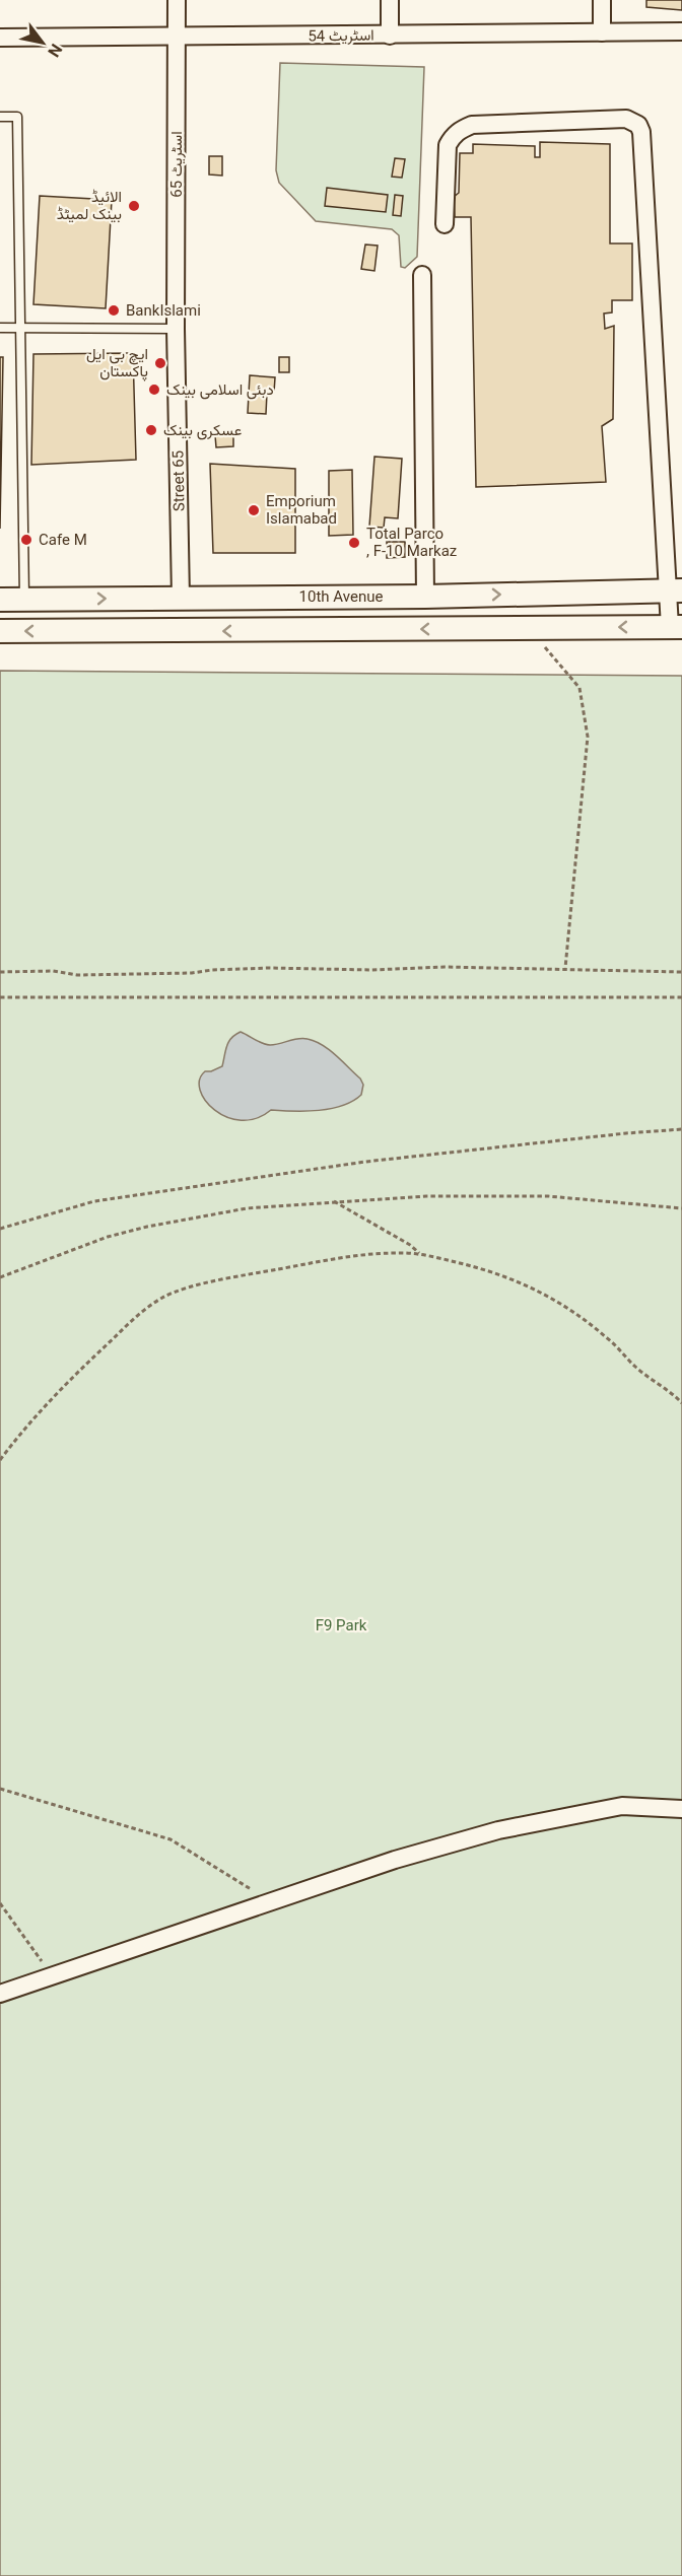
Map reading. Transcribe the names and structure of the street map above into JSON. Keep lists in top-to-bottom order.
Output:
{
  "streets": {
    "main road": ["10th Avenue"],
    "street": ["اسٹریٹ 54", "اسٹریٹ 65", "Street 65"]
  },
  "crossings": [
    ["اسٹریٹ 54", "اسٹریٹ 65"],
    ["اسٹریٹ 65", "Street 65"],
    ["Street 65", "10th Avenue"]
  ],
  "parks": ["F9 Park"],
  "places": [
    "الائیڈ بینک لمیٹڈ",
    "BankIslami",
    "ایچ بی ایل پاکستان",
    "دبئی اسلامی بینک",
    "عسکری بینک",
    "Emporium Islamabad",
    "Cafe M",
    "Total Parco , F-10 Markaz"
  ],
  "north": "bottom right"
}
